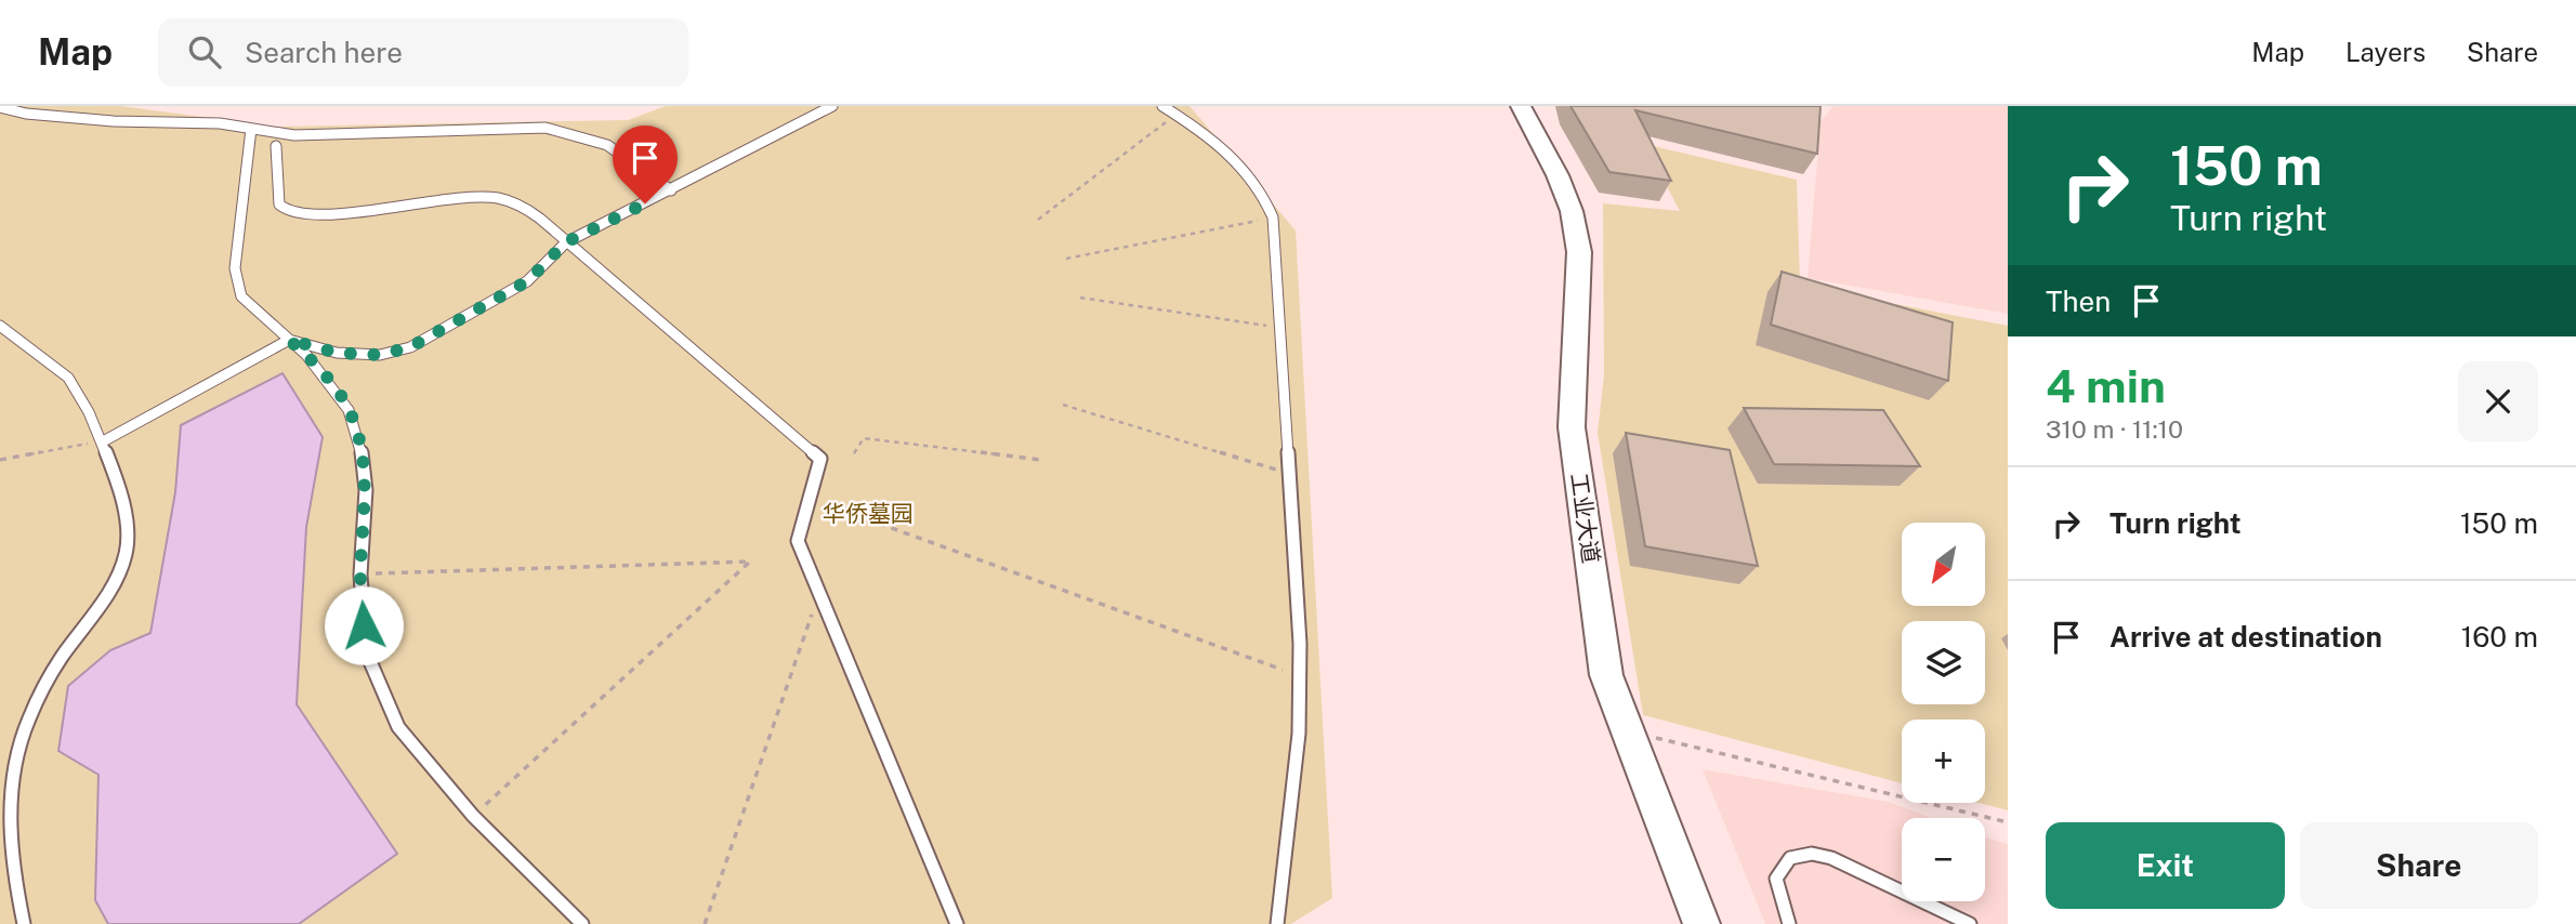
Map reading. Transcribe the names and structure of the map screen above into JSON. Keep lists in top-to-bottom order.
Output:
{
  "streets": {
    "street": ["工业大道"]
  },
  "parks": ["华侨墓园"],
  "north": "bottom left",
  "page": {
    "header": "Map",
    "search": "Search here",
    "nav": ["Map", "Layers", "Share"],
    "turn": ["150 m", "Turn right"],
    "then": "Then",
    "heading": ["4 min", "310 m · 11:10"],
    "list": [
      {
        "name": "Turn right",
        "value": "150 m"
      },
      {
        "name": "Arrive at destination",
        "value": "160 m"
      }
    ],
    "map_buttons": ["+", "−"],
    "buttons": ["Exit", "Share"]
  }
}
